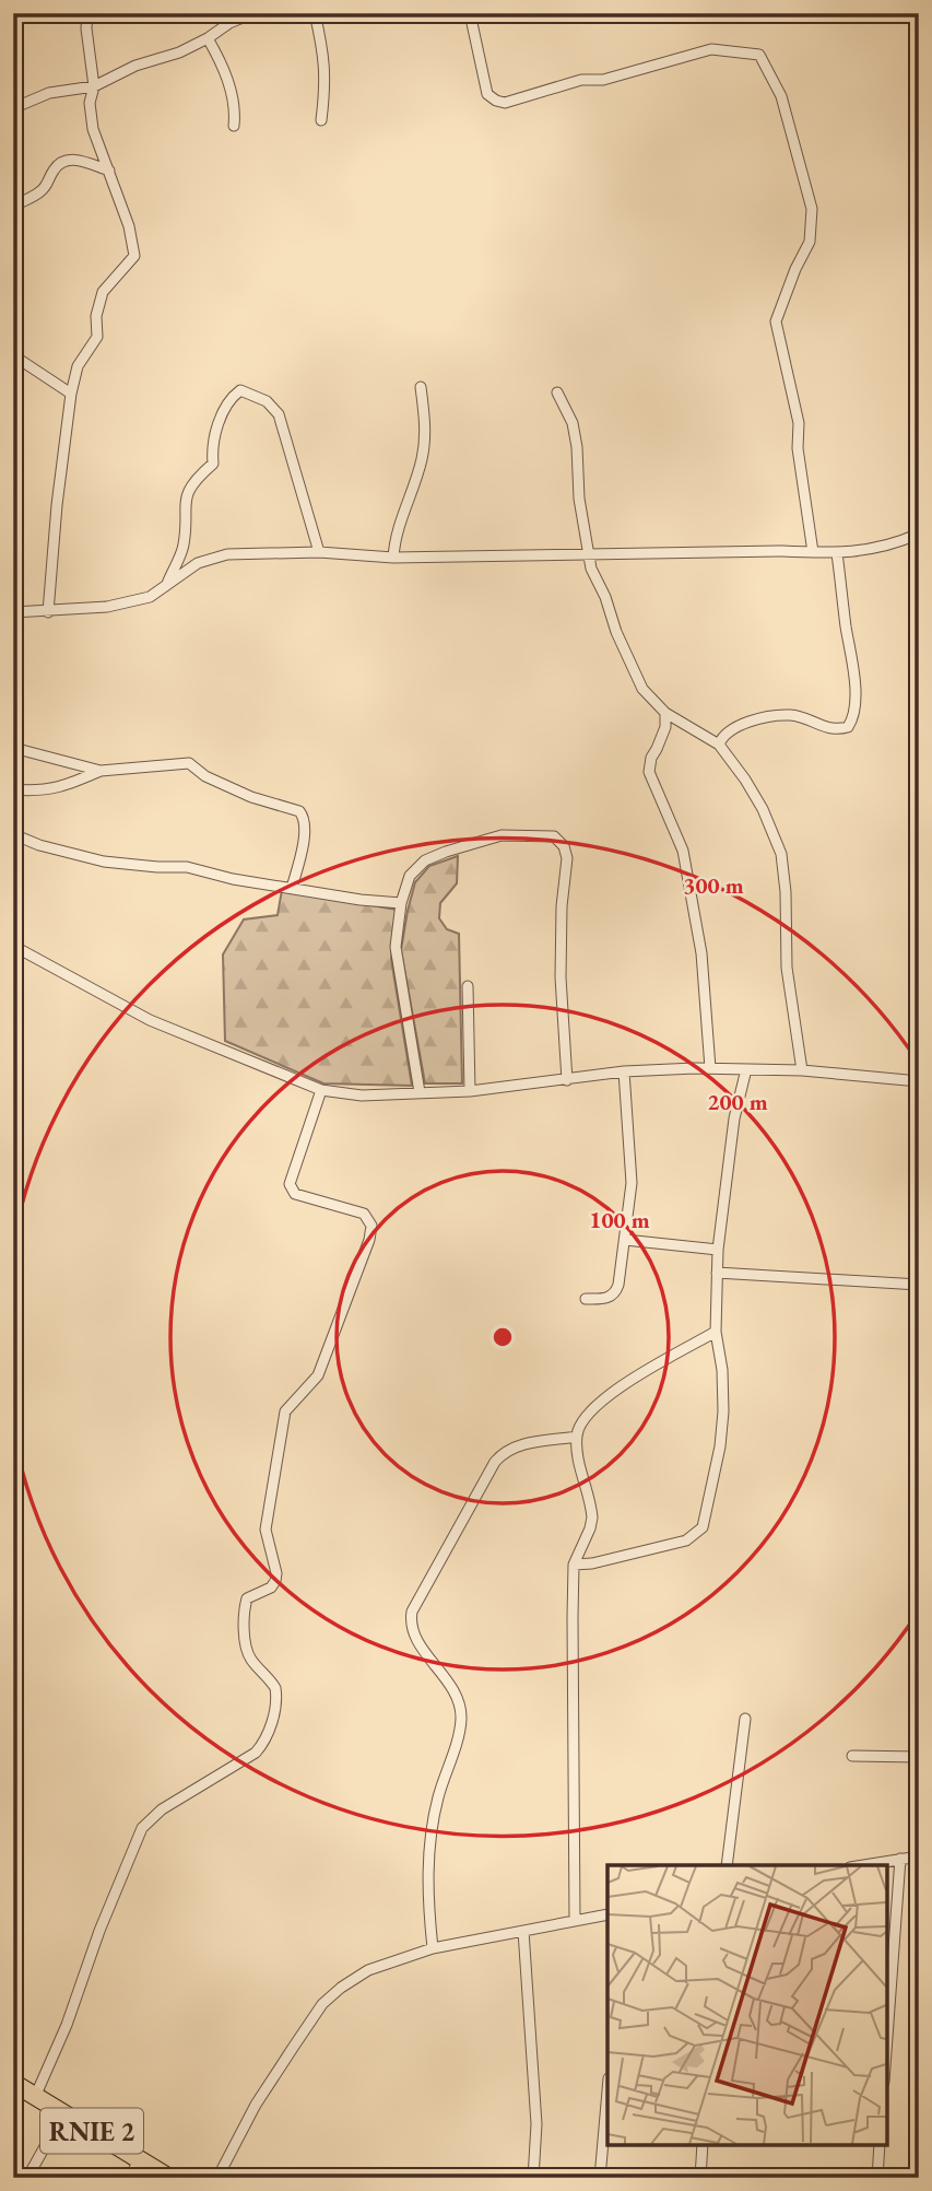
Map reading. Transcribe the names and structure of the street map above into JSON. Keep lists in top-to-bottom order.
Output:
{
  "streets": {
    "highway": ["RNIE 2"]
  },
  "rings": ["300 m", "200 m", "100 m"]
}
